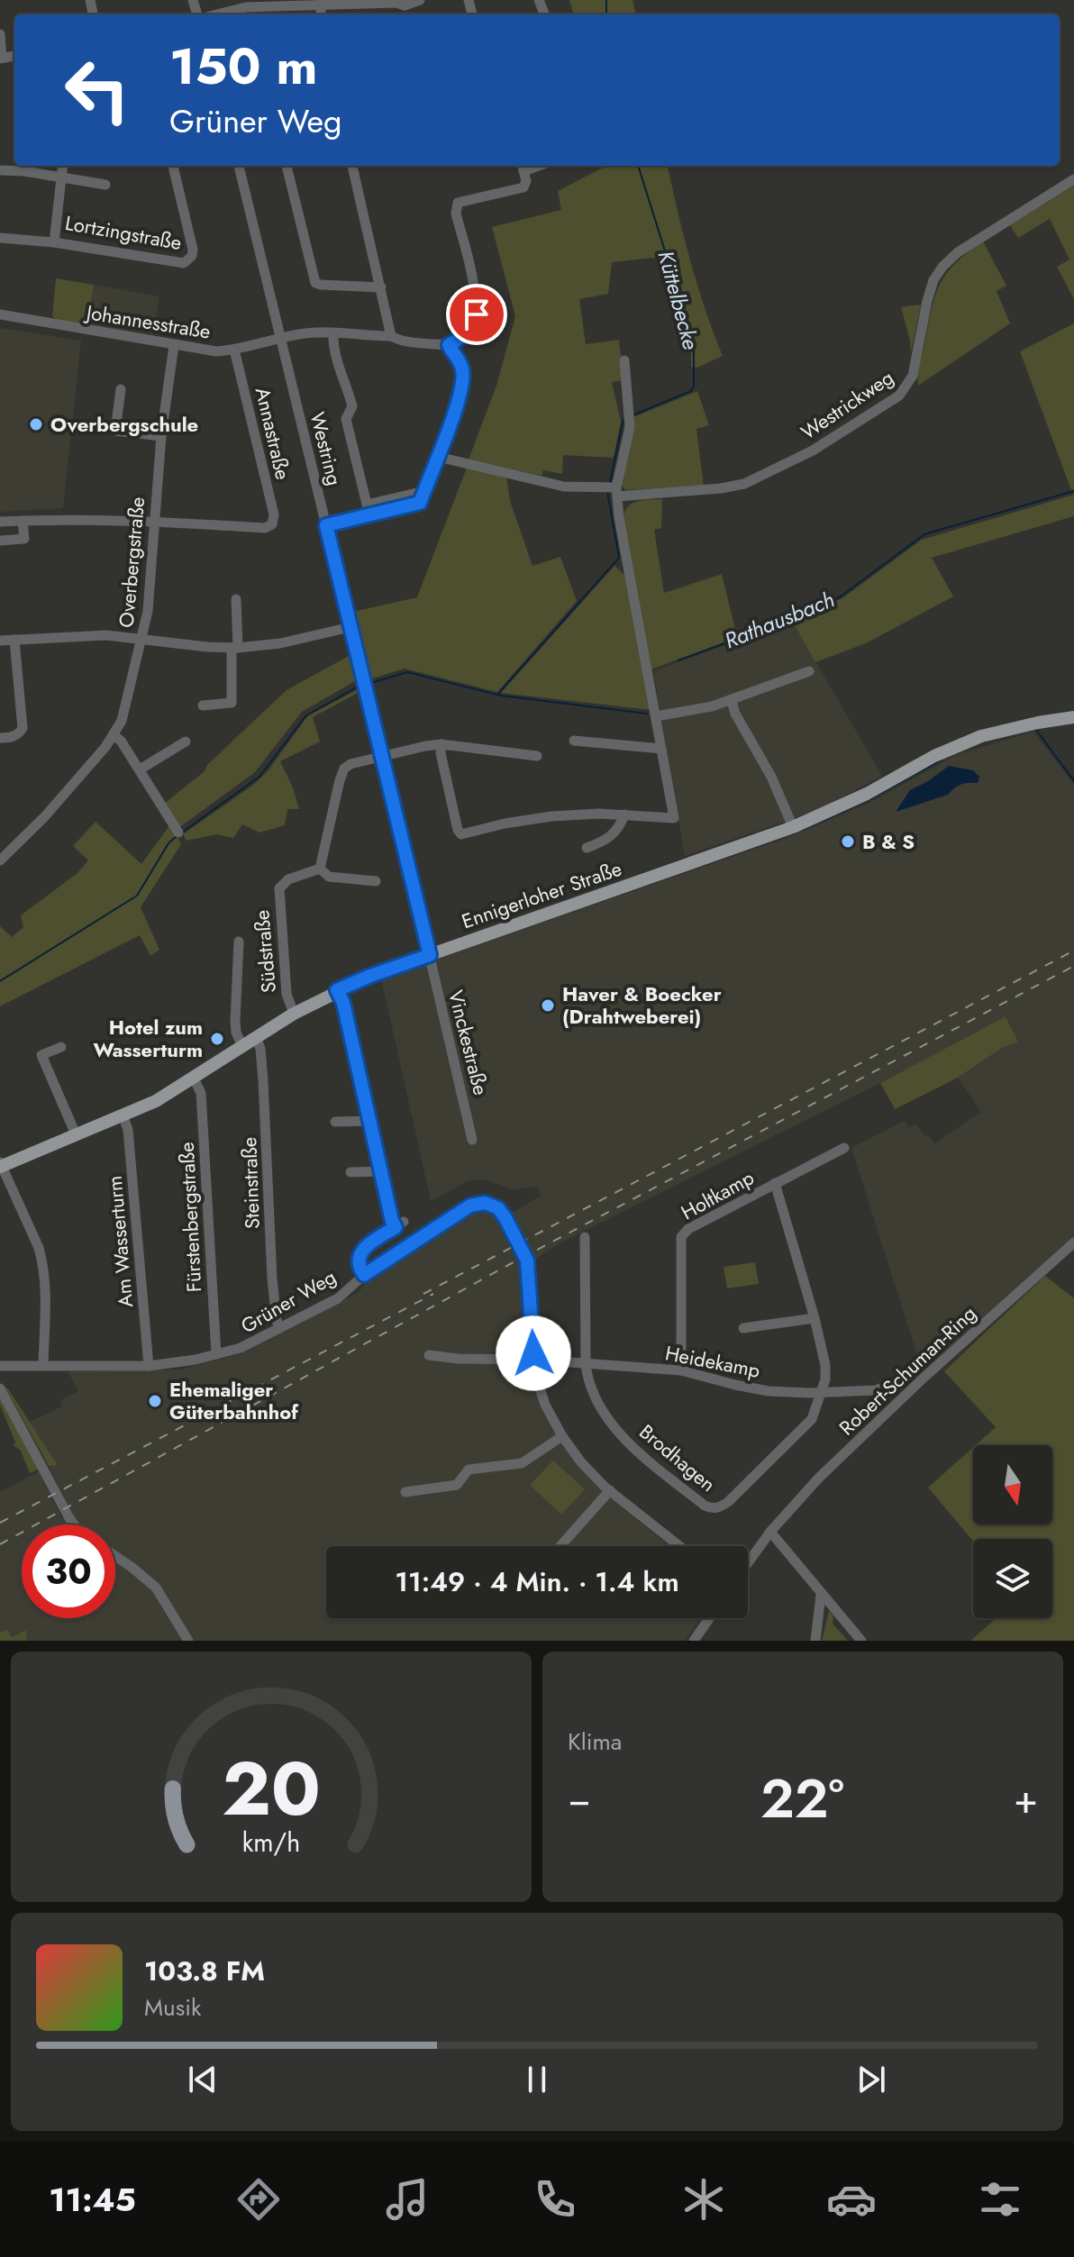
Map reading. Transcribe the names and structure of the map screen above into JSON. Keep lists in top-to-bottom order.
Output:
{
  "streets": {
    "main road": ["Ennigerloher Straße"],
    "street": [
      "Lortzingstraße",
      "Johannesstraße",
      "Westrickweg",
      "Annastraße",
      "Westring",
      "Overbergstraße",
      "Südstraße",
      "Vinckestraße",
      "Steinstraße",
      "Holtkamp",
      "Fürstenbergstraße",
      "Am Wasserturm",
      "Grüner Weg",
      "Heidekamp",
      "Robert-Schuman-Ring",
      "Brodhagen"
    ]
  },
  "crossings": [
    ["Johannesstraße", "Annastraße"],
    ["Johannesstraße", "Westring"],
    ["Johannesstraße", "Overbergstraße"],
    ["Annastraße", "Overbergstraße"],
    ["Westring", "Ennigerloher Straße"],
    ["Westring", "Vinckestraße"],
    ["Ennigerloher Straße", "Südstraße"],
    ["Ennigerloher Straße", "Vinckestraße"],
    ["Ennigerloher Straße", "Steinstraße"],
    ["Ennigerloher Straße", "Fürstenbergstraße"],
    ["Ennigerloher Straße", "Am Wasserturm"],
    ["Steinstraße", "Grüner Weg"],
    ["Holtkamp", "Heidekamp"],
    ["Holtkamp", "Brodhagen"],
    ["Fürstenbergstraße", "Grüner Weg"],
    ["Am Wasserturm", "Grüner Weg"],
    ["Grüner Weg", "Heidekamp"],
    ["Heidekamp", "Brodhagen"]
  ],
  "water": ["Küttelbecke", "Rathausbach"],
  "places": [
    "Overbergschule",
    "B & S",
    "Haver & Boecker (Drahtweberei)",
    "Hotel zum Wasserturm",
    "Ehemaliger Güterbahnhof"
  ],
  "north": "bottom",
  "page": {
    "turn": ["150 m", "Grüner Weg"],
    "limit": "30",
    "trip": "11:49 · 4 Min. · 1.4 km",
    "tile": "Klima",
    "heat": ["−", "22°", "+"],
    "song": ["103.8 FM", "Musik"],
    "tabs": "11:45",
    "gauge": ["20", "km/h"]
  }
}
